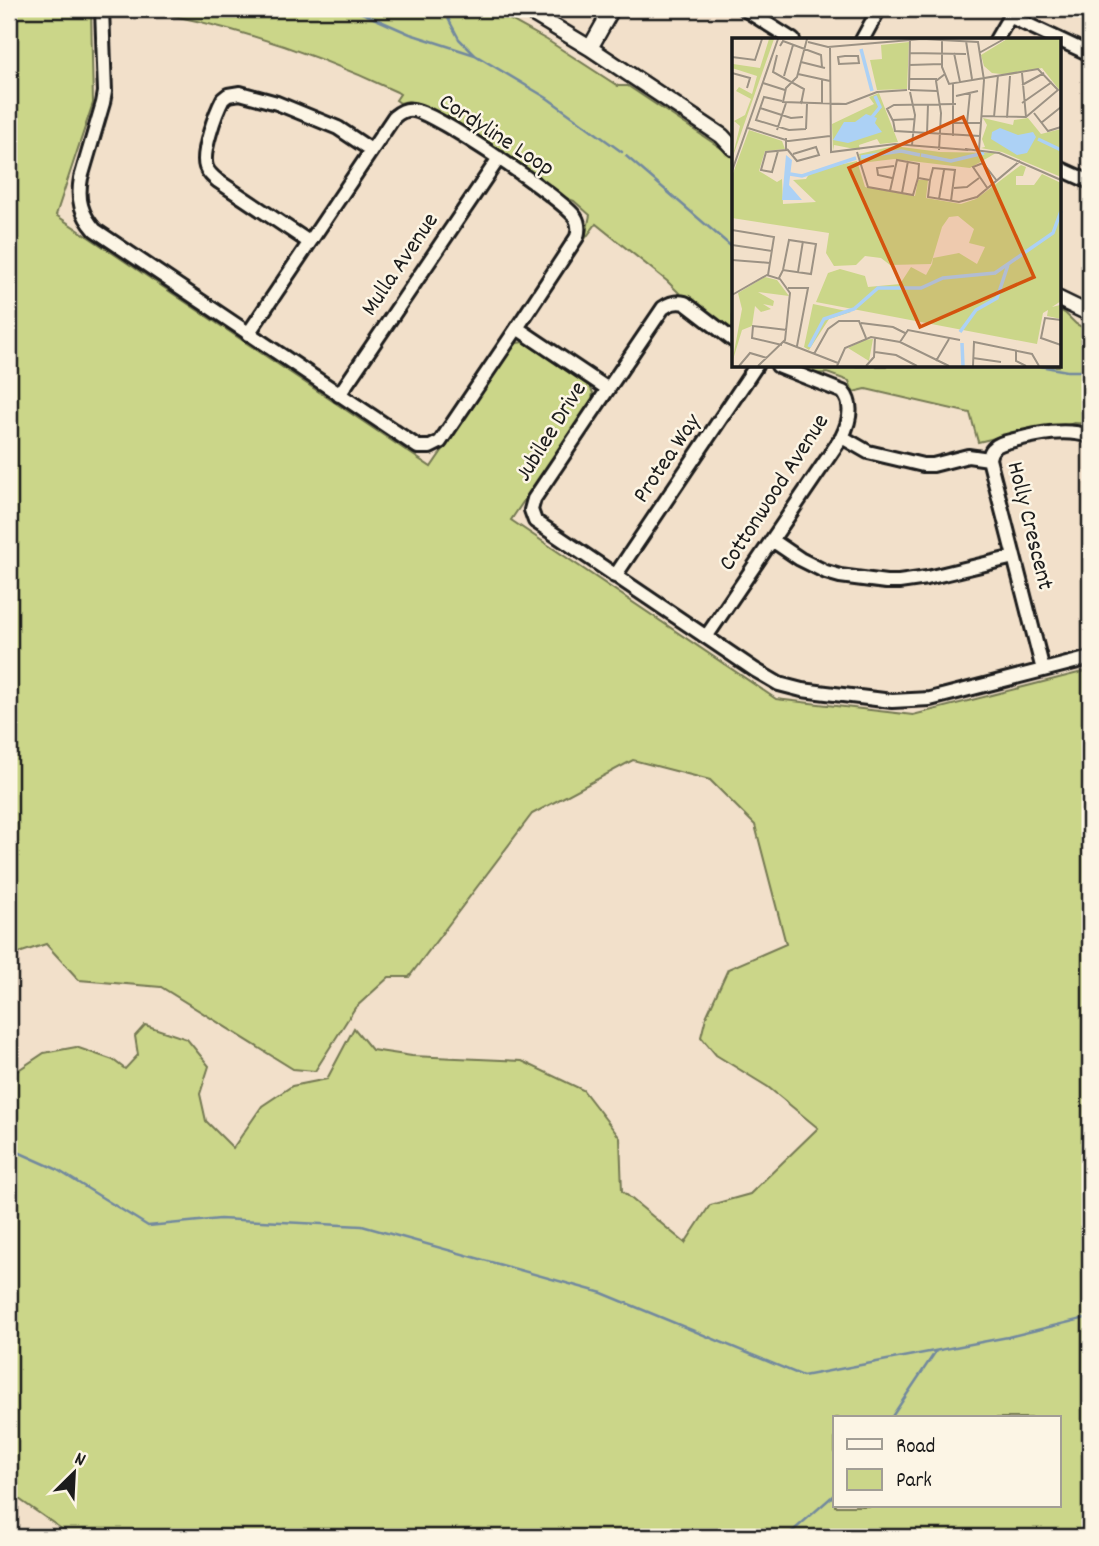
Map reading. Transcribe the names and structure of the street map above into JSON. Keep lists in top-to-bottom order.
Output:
{
  "streets": {
    "street": [
      "Cordyline Loop",
      "Mulla Avenue",
      "Jubilee Drive",
      "Protea Way",
      "Cottonwood Avenue",
      "Holly Crescent"
    ]
  },
  "crossings": [
    ["Cordyline Loop", "Mulla Avenue"],
    ["Cordyline Loop", "Jubilee Drive"],
    ["Jubilee Drive", "Protea Way"],
    ["Jubilee Drive", "Cottonwood Avenue"],
    ["Jubilee Drive", "Holly Crescent"]
  ],
  "legend": ["Road", "Park"],
  "north": "top right"
}
